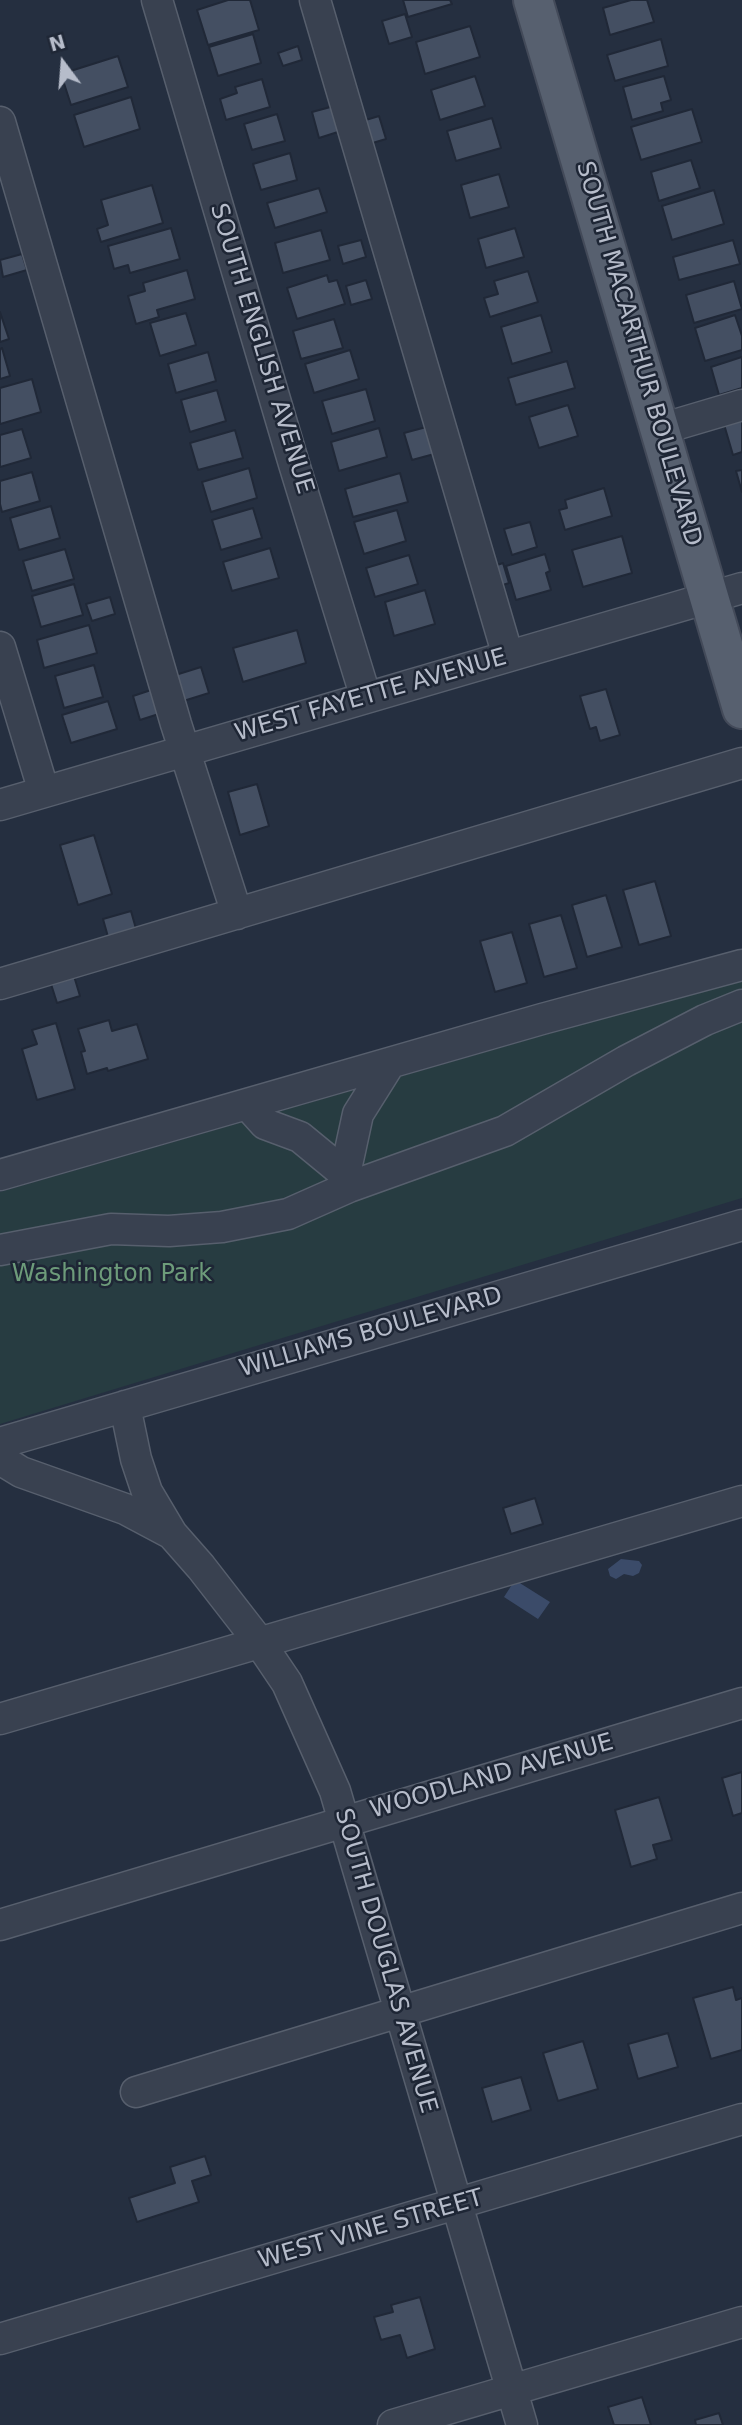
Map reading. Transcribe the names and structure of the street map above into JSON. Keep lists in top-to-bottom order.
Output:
{
  "streets": {
    "main road": ["SOUTH MACARTHUR BOULEVARD"],
    "street": [
      "SOUTH ENGLISH AVENUE",
      "WEST FAYETTE AVENUE",
      "WILLIAMS BOULEVARD",
      "WOODLAND AVENUE",
      "SOUTH DOUGLAS AVENUE",
      "WEST VINE STREET"
    ]
  },
  "crossings": [
    ["SOUTH ENGLISH AVENUE", "WEST FAYETTE AVENUE"],
    ["SOUTH MACARTHUR BOULEVARD", "WEST FAYETTE AVENUE"],
    ["WILLIAMS BOULEVARD", "SOUTH DOUGLAS AVENUE"],
    ["WOODLAND AVENUE", "SOUTH DOUGLAS AVENUE"],
    ["SOUTH DOUGLAS AVENUE", "WEST VINE STREET"]
  ],
  "parks": ["Washington Park"],
  "north": "top"
}
